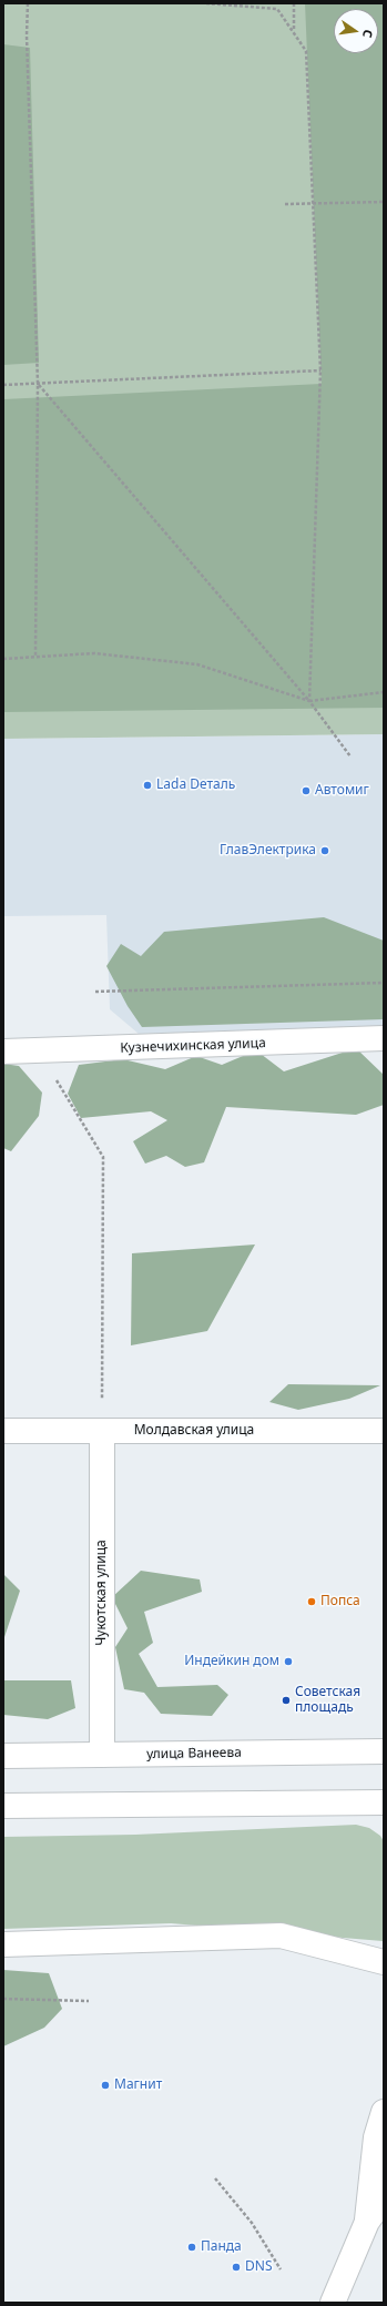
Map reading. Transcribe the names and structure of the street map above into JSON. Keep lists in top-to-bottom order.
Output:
{
  "streets": {
    "street": [
      "Кузнечихинская улица",
      "Молдавская улица",
      "Чукотская улица",
      "улица Ванеева"
    ]
  },
  "crossings": [
    ["Молдавская улица", "Чукотская улица"],
    ["Чукотская улица", "улица Ванеева"]
  ],
  "places": [
    "Lada Dеталь",
    "Автомиг",
    "ГлавЭлектрика",
    "Попса",
    "Индейкин дом",
    "Советская площадь",
    "Магнит",
    "Панда",
    "DNS"
  ],
  "north": "right"
}
